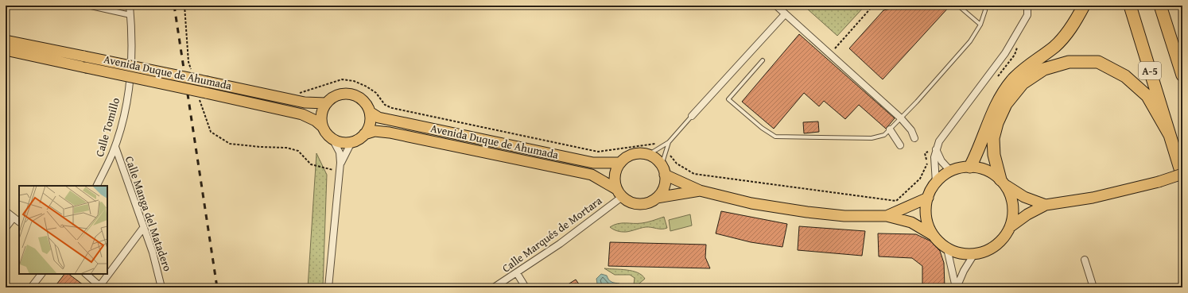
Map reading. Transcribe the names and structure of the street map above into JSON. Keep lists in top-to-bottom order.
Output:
{
  "streets": {
    "highway": ["A-5"],
    "main road": ["Avenida Duque de Ahumada"],
    "street": ["Calle Tomillo", "Calle Manga del Matadero", "Calle Marqués de Mortara"]
  },
  "crossings": [
    ["Avenida Duque de Ahumada", "Calle Marqués de Mortara"],
    ["Calle Tomillo", "Calle Manga del Matadero"]
  ]
}
